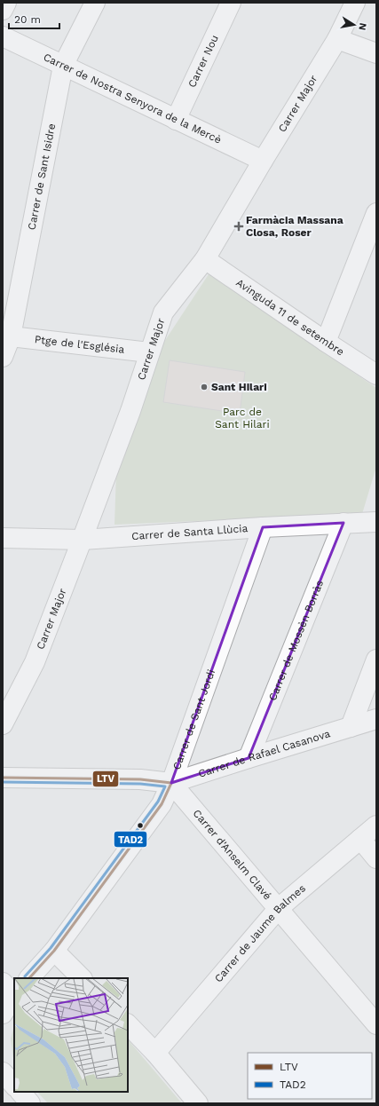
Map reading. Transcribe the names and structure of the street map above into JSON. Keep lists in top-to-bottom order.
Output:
{
  "streets": {
    "street": [
      "Carrer Nou",
      "Carrer de Nostra Senyora de la Mercè",
      "Carrer Major",
      "Carrer de Sant Isidre",
      "Avinguda 11 de setembre",
      "Ptge de l'Església",
      "Carrer de Santa Llùcia",
      "Carrer de Mossèn Borràs",
      "Carrer de Sant Jordi",
      "Carrer de Rafael Casanova",
      "Carrer d'Anselm Clavé",
      "Carrer de Jaume Balmes"
    ]
  },
  "crossings": [
    ["Carrer Nou", "Carrer de Nostra Senyora de la Mercè"],
    ["Carrer de Nostra Senyora de la Mercè", "Carrer Major"],
    ["Carrer de Nostra Senyora de la Mercè", "Carrer de Sant Isidre"],
    ["Carrer Major", "Avinguda 11 de setembre"],
    ["Carrer Major", "Ptge de l'Església"],
    ["Carrer Major", "Carrer de Santa Llùcia"],
    ["Carrer de Sant Isidre", "Ptge de l'Església"],
    ["Carrer de Santa Llùcia", "Carrer de Mossèn Borràs"],
    ["Carrer de Santa Llùcia", "Carrer de Sant Jordi"],
    ["Carrer de Mossèn Borràs", "Carrer de Rafael Casanova"],
    ["Carrer de Sant Jordi", "Carrer de Rafael Casanova"],
    ["Carrer de Sant Jordi", "Carrer d'Anselm Clavé"],
    ["Carrer de Rafael Casanova", "Carrer d'Anselm Clavé"],
    ["Carrer d'Anselm Clavé", "Carrer de Jaume Balmes"]
  ],
  "parks": ["Parc de Sant Hilari"],
  "places": {
    "health": ["Farmàcia Massana Closa, Roser"],
    "other": ["Sant Hilari"]
  },
  "lines": ["transit line LTV", "transit line TAD2"],
  "legend": ["LTV", "TAD2"],
  "scale_bar": "20 m",
  "north": "right"
}
